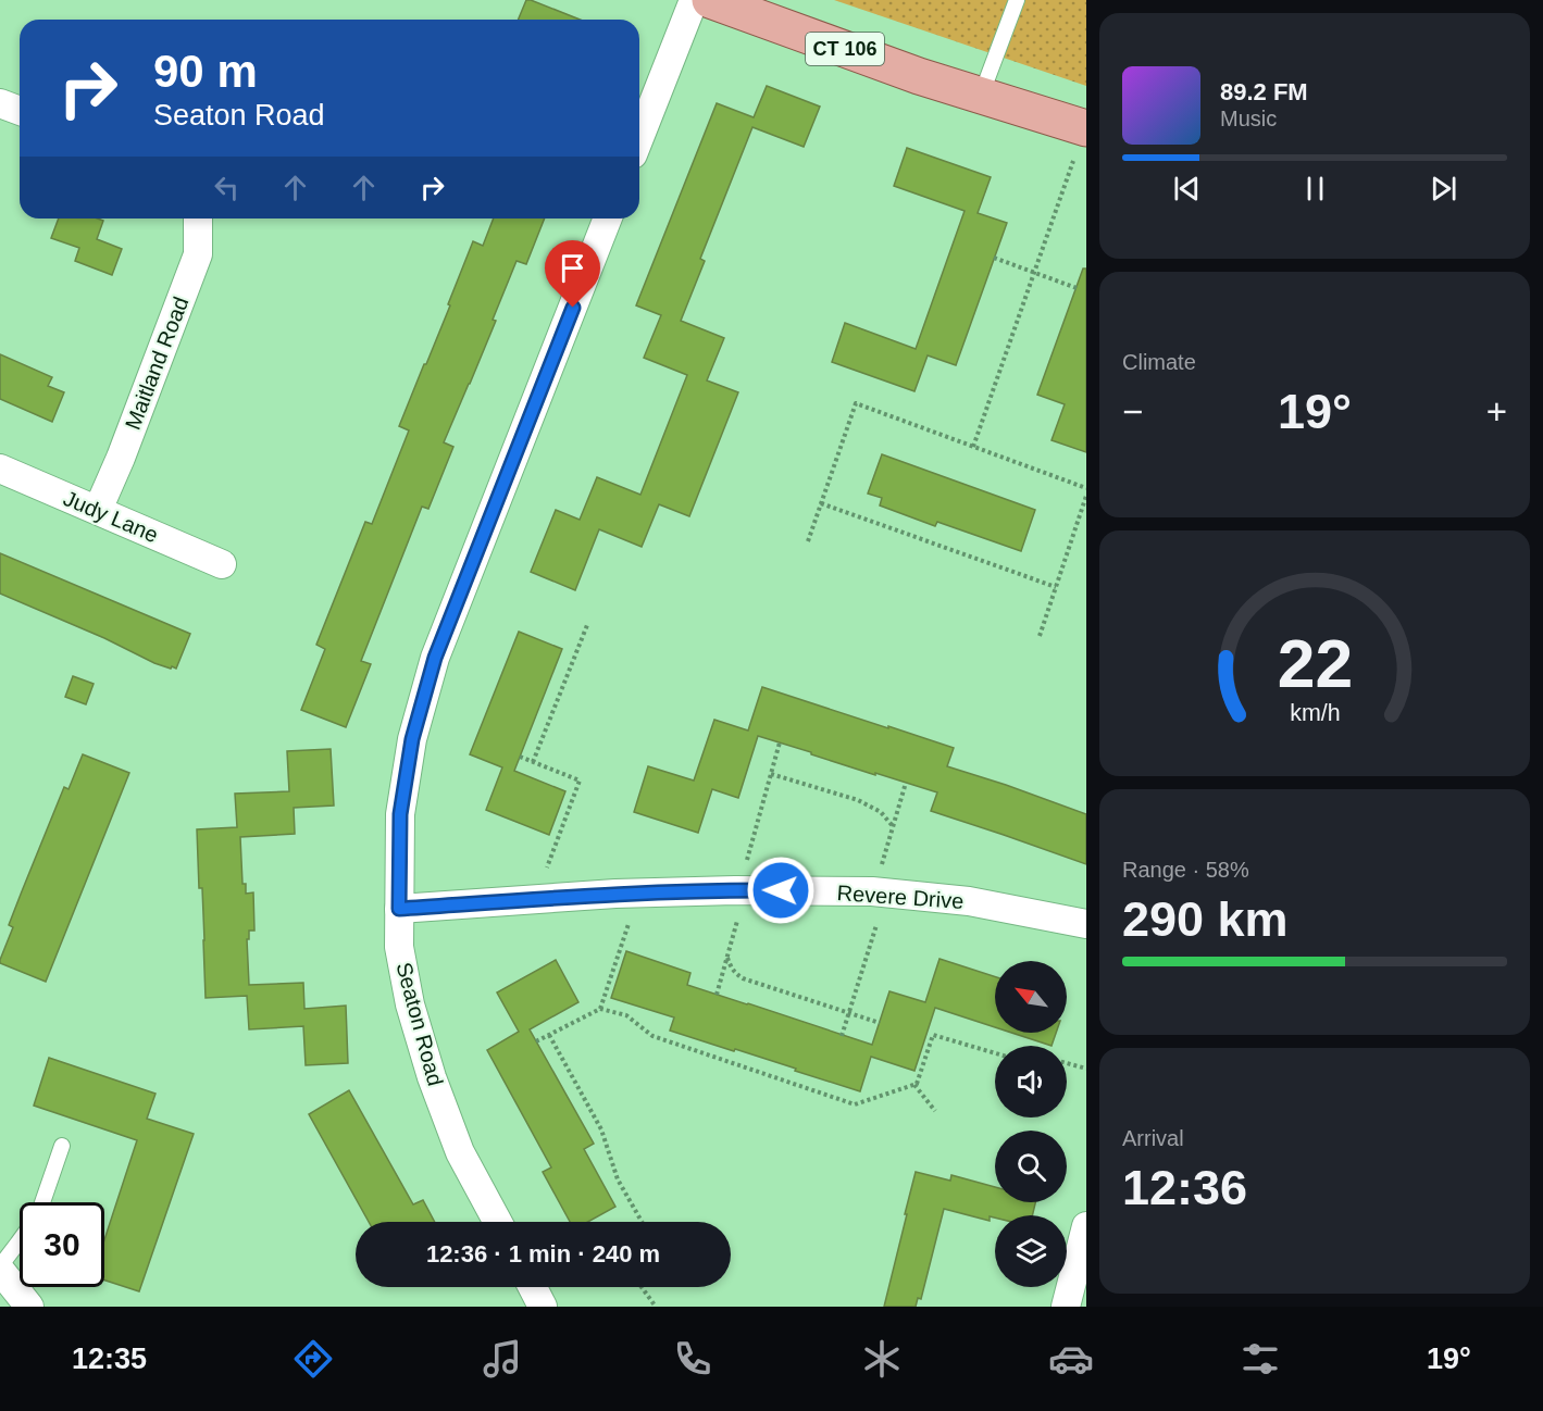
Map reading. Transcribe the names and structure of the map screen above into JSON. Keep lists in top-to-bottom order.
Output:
{
  "streets": {
    "main road": ["CT 106"],
    "street": [
      "Maitland Road",
      "Judy Lane",
      "Revere Drive",
      "Seaton Road"
    ]
  },
  "crossings": [
    ["Maitland Road", "Judy Lane"],
    ["Revere Drive", "Seaton Road"]
  ],
  "north": "top left",
  "page": {
    "turn": ["90 m", "Seaton Road"],
    "song": ["89.2 FM", "Music"],
    "tile": [
      "Climate",
      ["Range · 58%", "290 km"],
      ["Arrival", "12:36"]
    ],
    "heat": ["−", "19°", "+"],
    "limit": "30",
    "trip": "12:36 · 1 min · 240 m",
    "tabs": ["12:35", "19°"],
    "gauge": ["22", "km/h"]
  }
}
